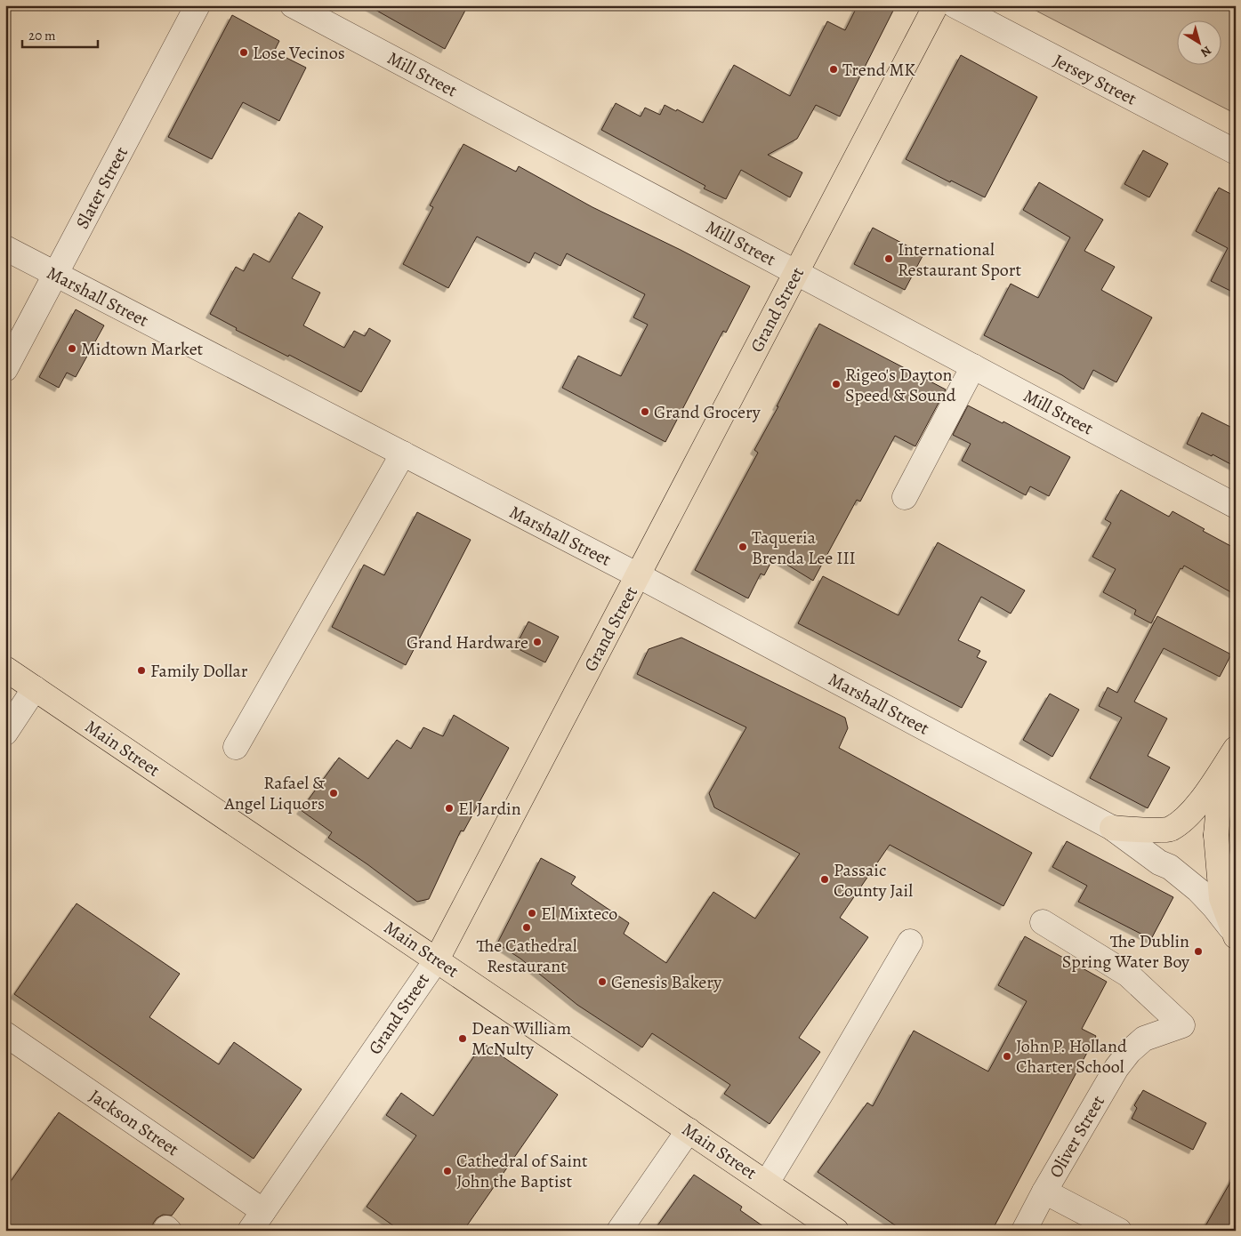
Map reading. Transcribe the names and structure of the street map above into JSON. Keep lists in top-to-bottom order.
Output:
{
  "streets": {
    "main road": ["Grand Street", "Main Street"],
    "street": [
      "Mill Street",
      "Jersey Street",
      "Slater Street",
      "Marshall Street",
      "Jackson Street",
      "Oliver Street"
    ]
  },
  "crossings": [
    ["Mill Street", "Grand Street"],
    ["Slater Street", "Marshall Street"],
    ["Marshall Street", "Grand Street"],
    ["Grand Street", "Main Street"],
    ["Grand Street", "Jackson Street"]
  ],
  "places": [
    "Lose Vecinos",
    "Trend MK",
    "International Restaurant Sport",
    "Midtown Market",
    "Rigeo's Dayton Speed & Sound",
    "Grand Grocery",
    "Taqueria Brenda Lee III",
    "Grand Hardware",
    "Family Dollar",
    "Rafael & Angel Liquors",
    "El Jardin",
    "Passaic County Jail",
    "El Mixteco",
    "The Cathedral Restaurant",
    "The Dublin Spring Water Boy",
    "Genesis Bakery",
    "Dean William McNulty",
    "John P. Holland Charter School",
    "Cathedral of Saint John the Baptist"
  ],
  "scale_bar": "20 m",
  "north": "bottom right"
}
